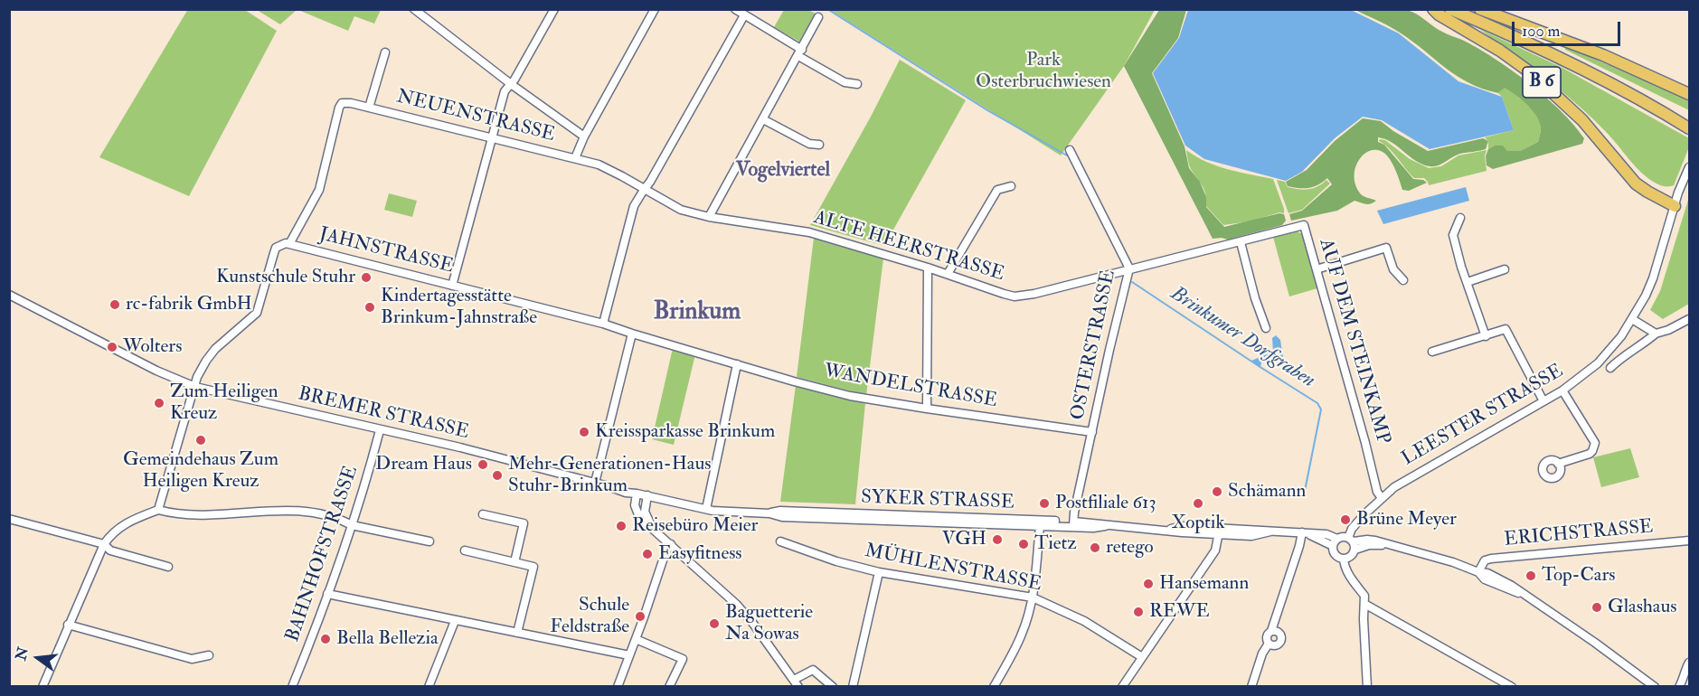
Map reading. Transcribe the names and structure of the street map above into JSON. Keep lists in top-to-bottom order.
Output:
{
  "streets": {
    "highway": ["B 6"],
    "street": [
      "NEUENSTRASSE",
      "ALTE HEERSTRASSE",
      "JAHNSTRASSE",
      "AUF DEM STEINKAMP",
      "OSTERSTRASSE",
      "WANDELSTRASSE",
      "BREMER STRASSE",
      "LEESTER STRASSE",
      "SYKER STRASSE",
      "ERICHSTRASSE",
      "BAHNHOFSTRASSE",
      "MÜHLENSTRASSE"
    ]
  },
  "crossings": [
    ["B 6", "LEESTER STRASSE"],
    ["NEUENSTRASSE", "ALTE HEERSTRASSE"],
    ["NEUENSTRASSE", "JAHNSTRASSE"],
    ["ALTE HEERSTRASSE", "AUF DEM STEINKAMP"],
    ["ALTE HEERSTRASSE", "OSTERSTRASSE"],
    ["JAHNSTRASSE", "WANDELSTRASSE"],
    ["AUF DEM STEINKAMP", "LEESTER STRASSE"],
    ["OSTERSTRASSE", "WANDELSTRASSE"],
    ["OSTERSTRASSE", "SYKER STRASSE"],
    ["BREMER STRASSE", "SYKER STRASSE"],
    ["BREMER STRASSE", "BAHNHOFSTRASSE"]
  ],
  "districts": ["Vogelviertel", "Brinkum"],
  "water": ["Brinkumer Dorfgraben"],
  "parks": ["Park Osterbruchwiesen"],
  "places": [
    "Kunstschule Stuhr",
    "rc-fabrik GmbH",
    "Kindertagesstätte Brinkum-Jahnstraße",
    "Wolters",
    "Zum Heiligen Kreuz",
    "Kreissparkasse Brinkum",
    "Gemeindehaus Zum Heiligen Kreuz",
    "Dream Haus",
    "Mehr-Generationen-Haus Stuhr-Brinkum",
    "Schämann",
    "Postfiliale 613",
    "Xoptik",
    "Brüne Meyer",
    "Reisebüro Meier",
    "VGH",
    "Tietz",
    "retego",
    "Easyfitness",
    "Top-Cars",
    "Hansemann",
    "Glashaus",
    "REWE",
    "Schule Feldstraße",
    "Baguetterie Na Sowas",
    "Bella Bellezia"
  ],
  "scale_bar": "100 m",
  "north": "left"
}
